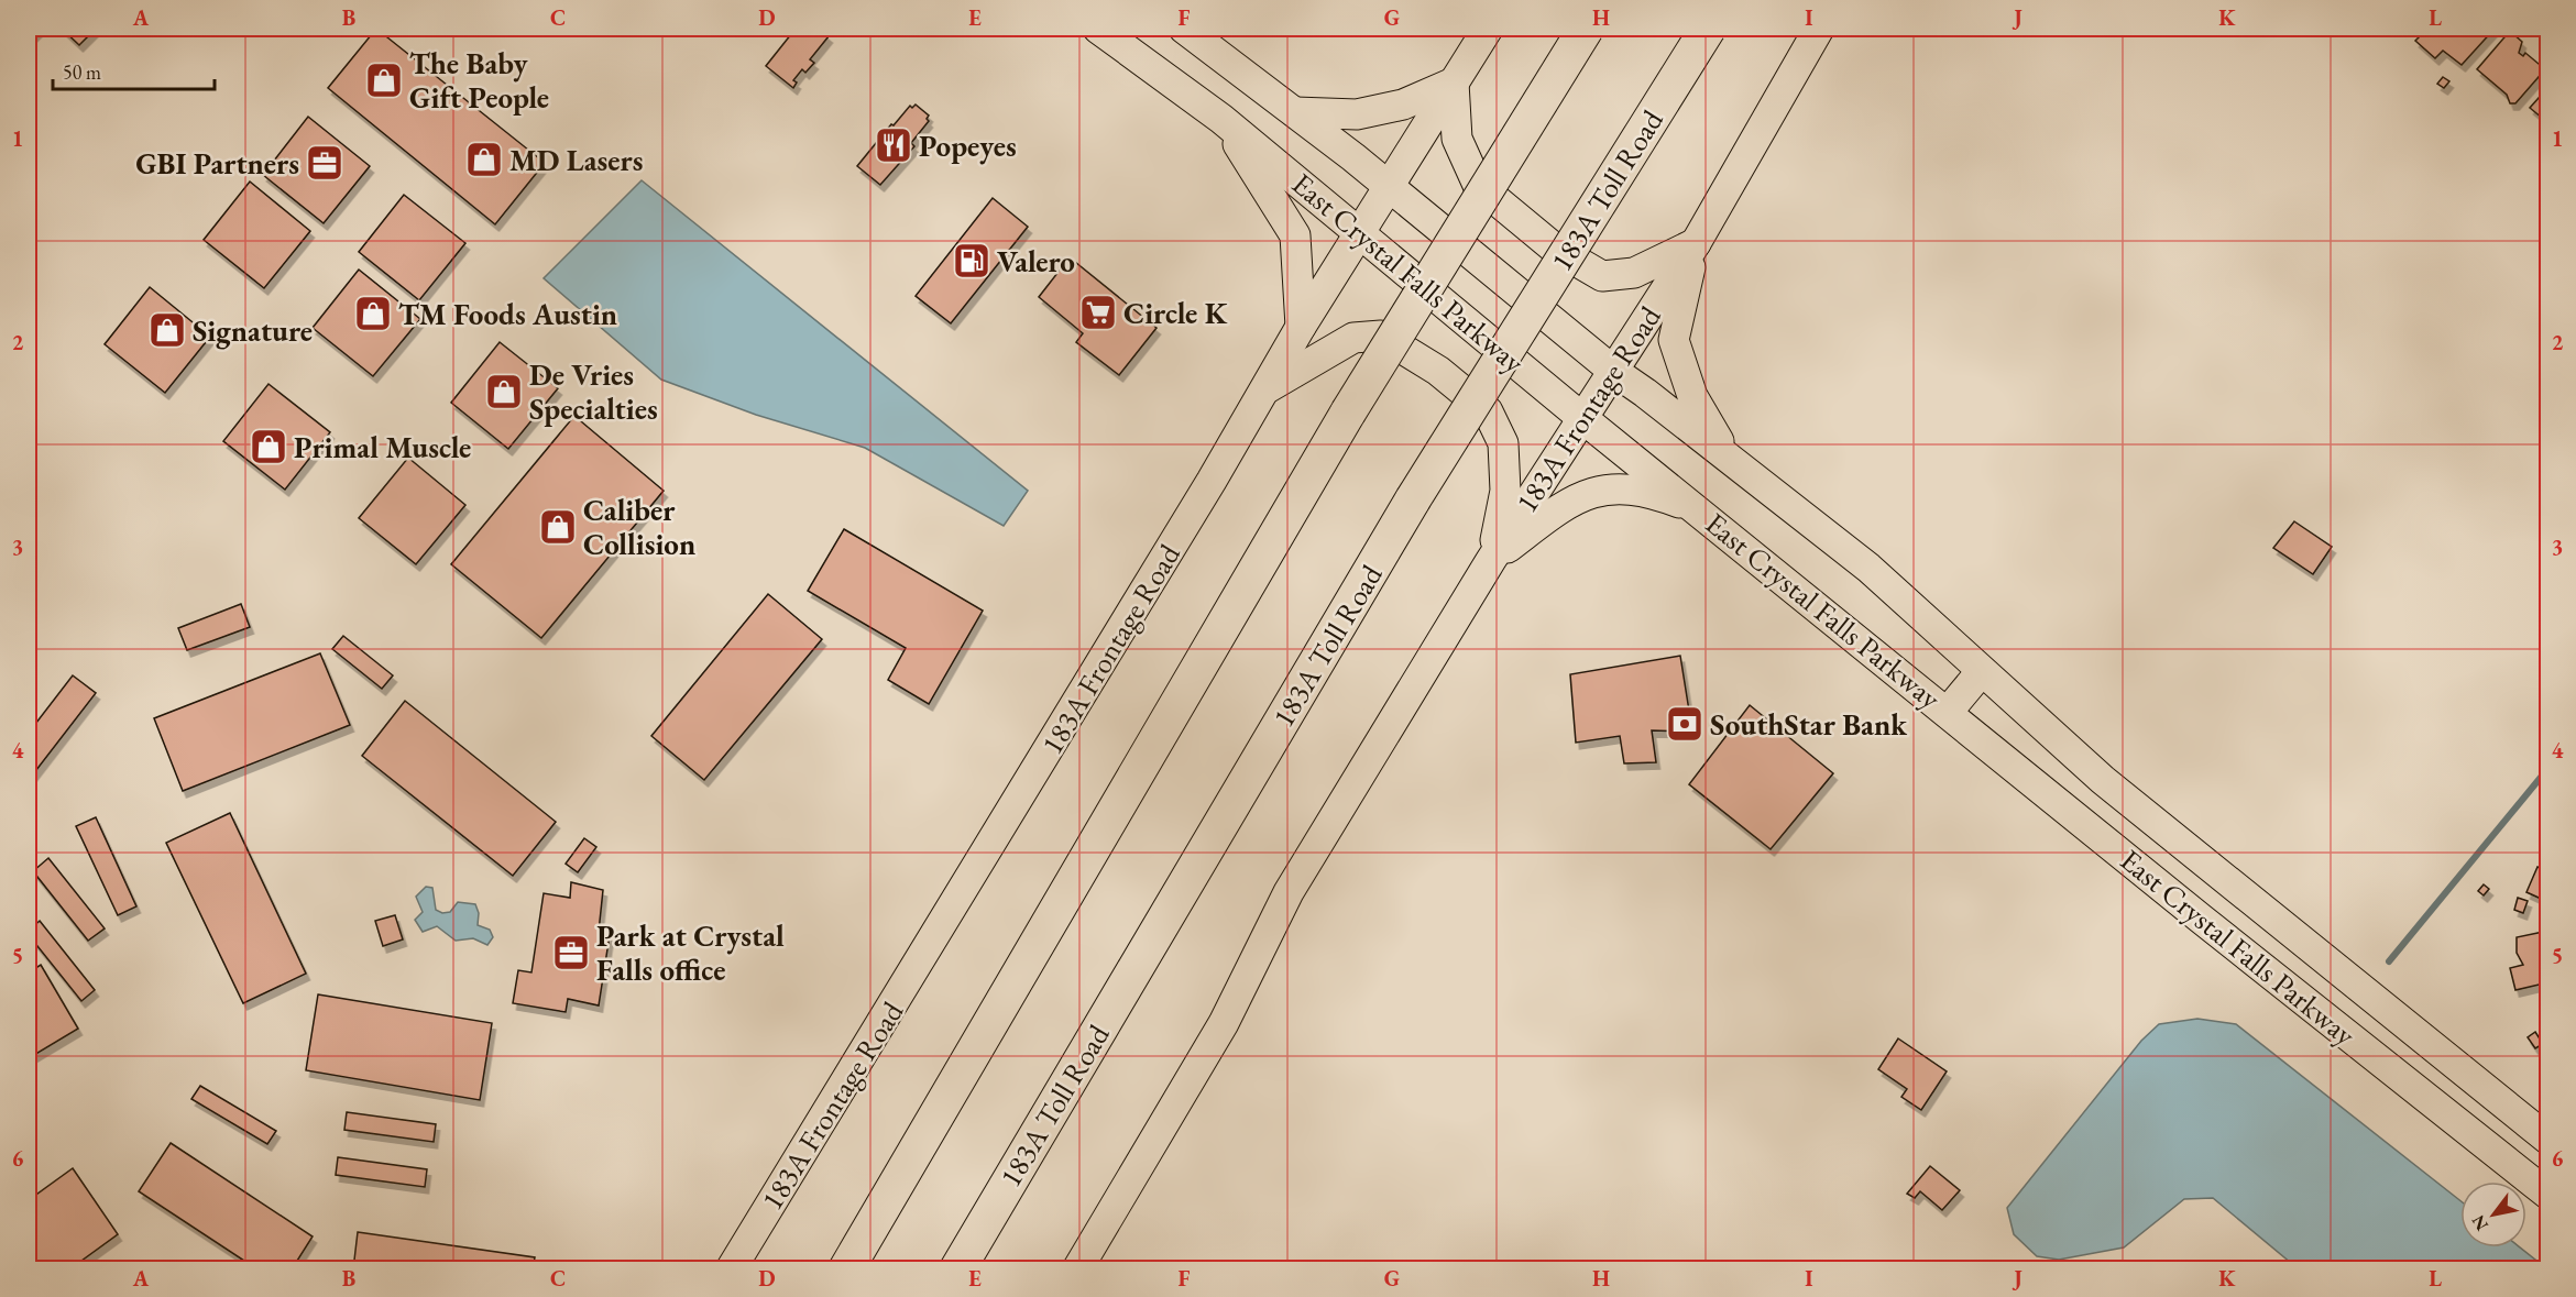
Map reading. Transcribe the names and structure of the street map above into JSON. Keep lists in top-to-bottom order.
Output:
{
  "streets": {
    "highway": ["183A Toll Road"],
    "main road": ["East Crystal Falls Parkway", "183A Frontage Road"]
  },
  "crossings": [
    ["East Crystal Falls Parkway", "183A Frontage Road"]
  ],
  "places": {
    "shop": [
      "The Baby Gift People",
      "MD Lasers",
      "TM Foods Austin",
      "Signature",
      "De Vries Specialties",
      "Primal Muscle",
      "Caliber Collision"
    ],
    "restaurant": ["Popeyes"],
    "office": ["GBI Partners", "Park at Crystal Falls office"],
    "fuel station": ["Valero"],
    "supermarket": ["Circle K"],
    "bank": ["SouthStar Bank"]
  },
  "scale_bar": "50 m",
  "north": "bottom left",
  "grid": {
    "columns": [
      "A",
      "B",
      "C",
      "D",
      "E",
      "F",
      "G",
      "H",
      "I",
      "J",
      "K",
      "L"
    ],
    "rows": [
      "1",
      "2",
      "3",
      "4",
      "5",
      "6"
    ]
  }
}
